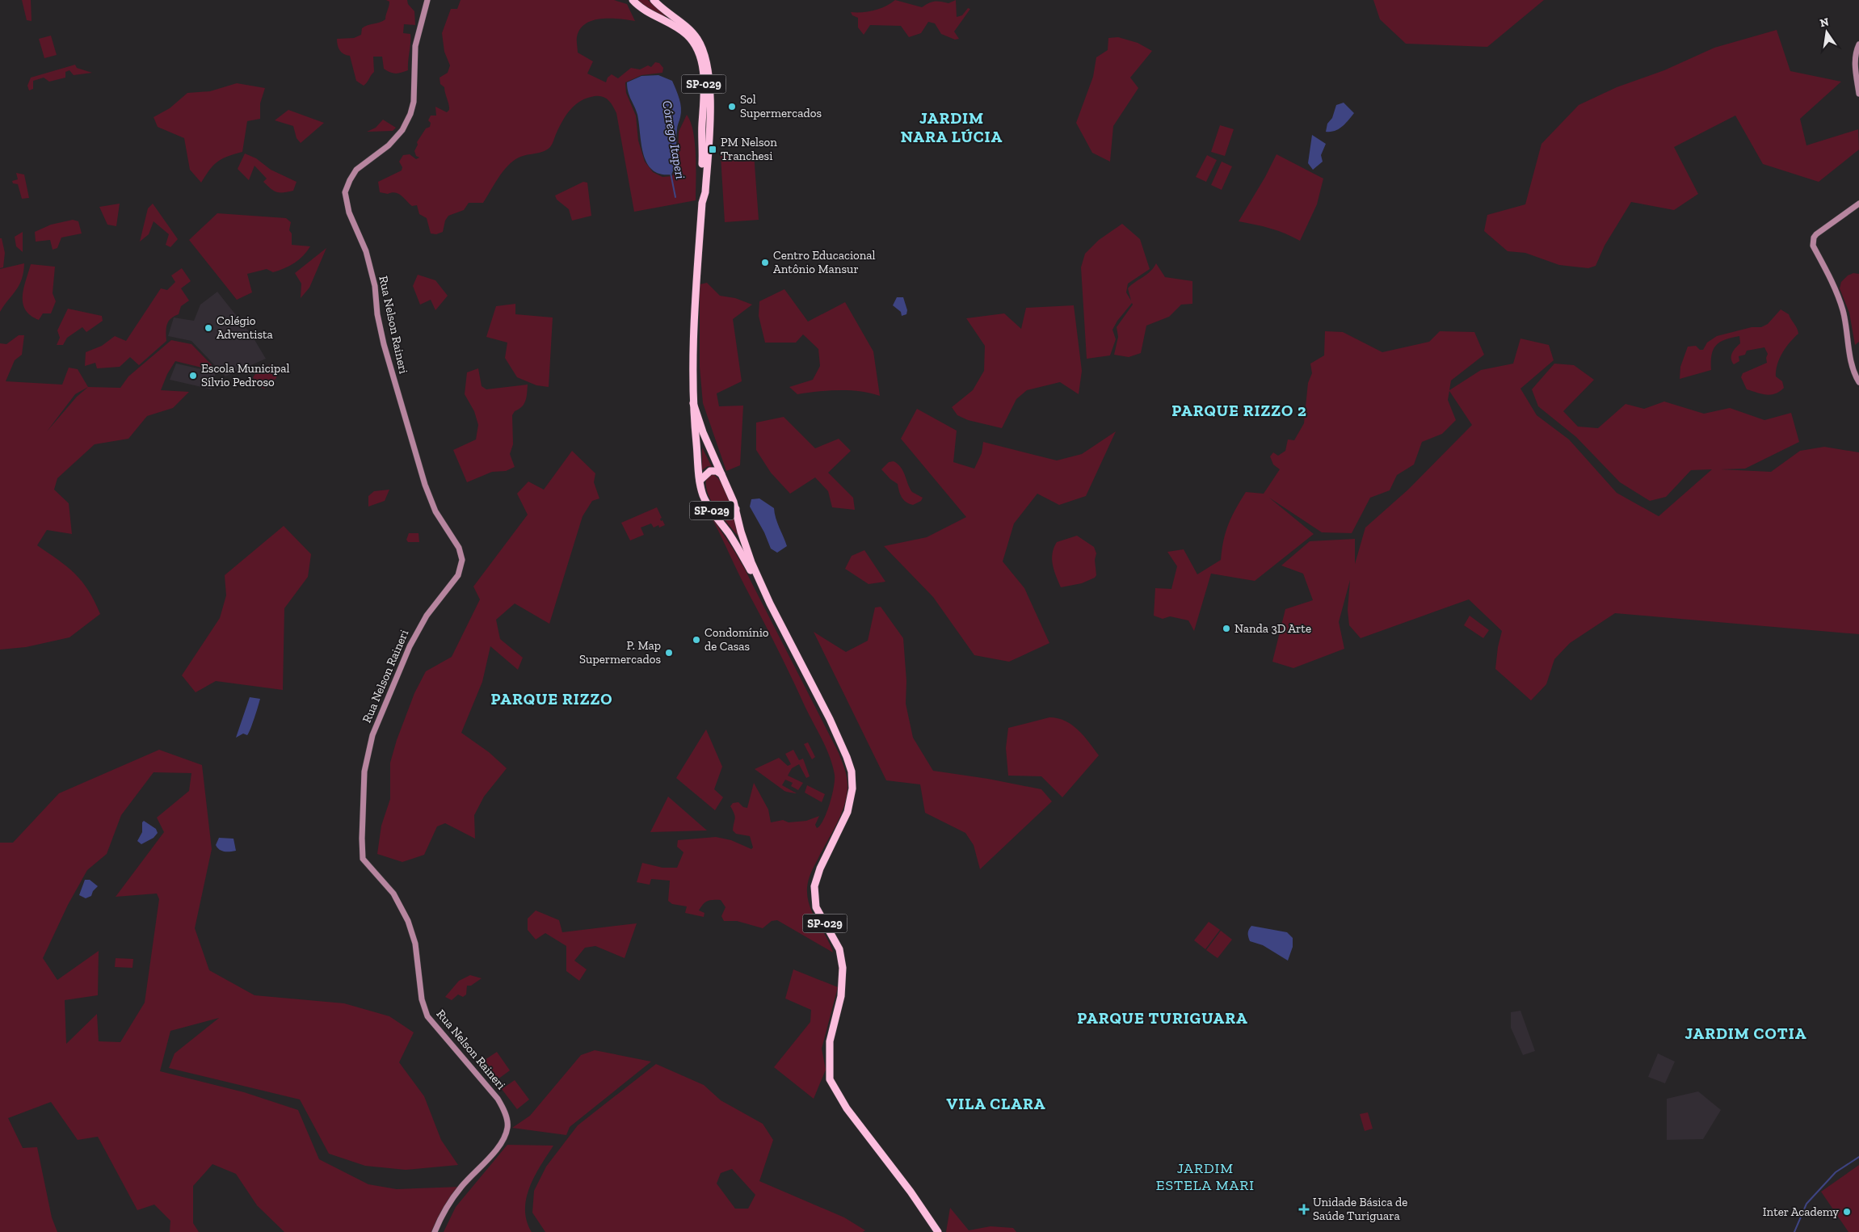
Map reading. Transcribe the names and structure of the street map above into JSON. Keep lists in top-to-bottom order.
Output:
{
  "streets": {
    "highway": ["SP-029"],
    "main road": ["Rua Nelson Raineri"]
  },
  "districts": [
    "JARDIM NARA LÚCIA",
    "PARQUE RIZZO 2",
    "PARQUE RIZZO",
    "PARQUE TURIGUARA",
    "JARDIM COTIA",
    "VILA CLARA",
    "JARDIM ESTELA MARI"
  ],
  "water": ["Córrego Itaperi"],
  "places": {
    "other": [
      "Sol Supermercados",
      "Centro Educacional Antônio Mansur",
      "Colégio Adventista",
      "Escola Municipal Sílvio Pedroso",
      "Nanda 3D Arte",
      "Condomínio de Casas",
      "P. Map Supermercados",
      "Inter Academy"
    ],
    "transit": ["PM Nelson Tranchesi"],
    "health": ["Unidade Básica de Saúde Turiguara"]
  },
  "north": "top"
}
